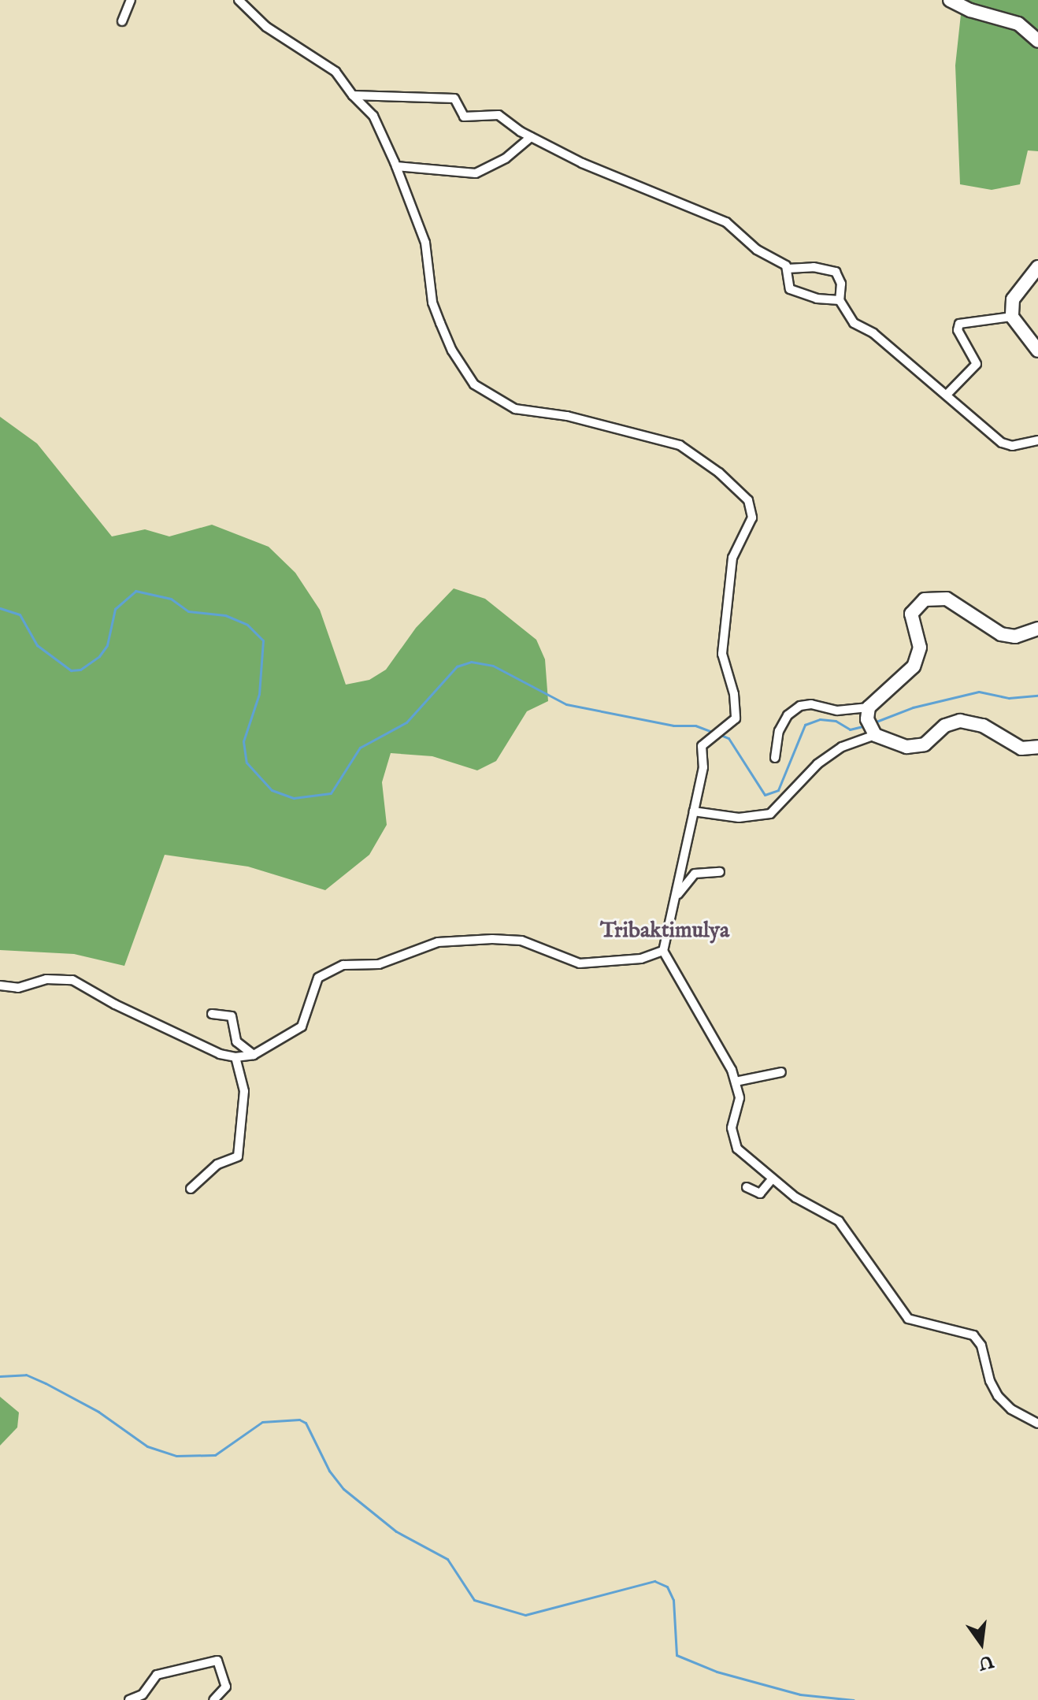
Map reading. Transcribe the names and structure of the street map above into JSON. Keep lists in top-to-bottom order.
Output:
{
  "districts": ["Tribaktimulya"],
  "north": "bottom"
}
